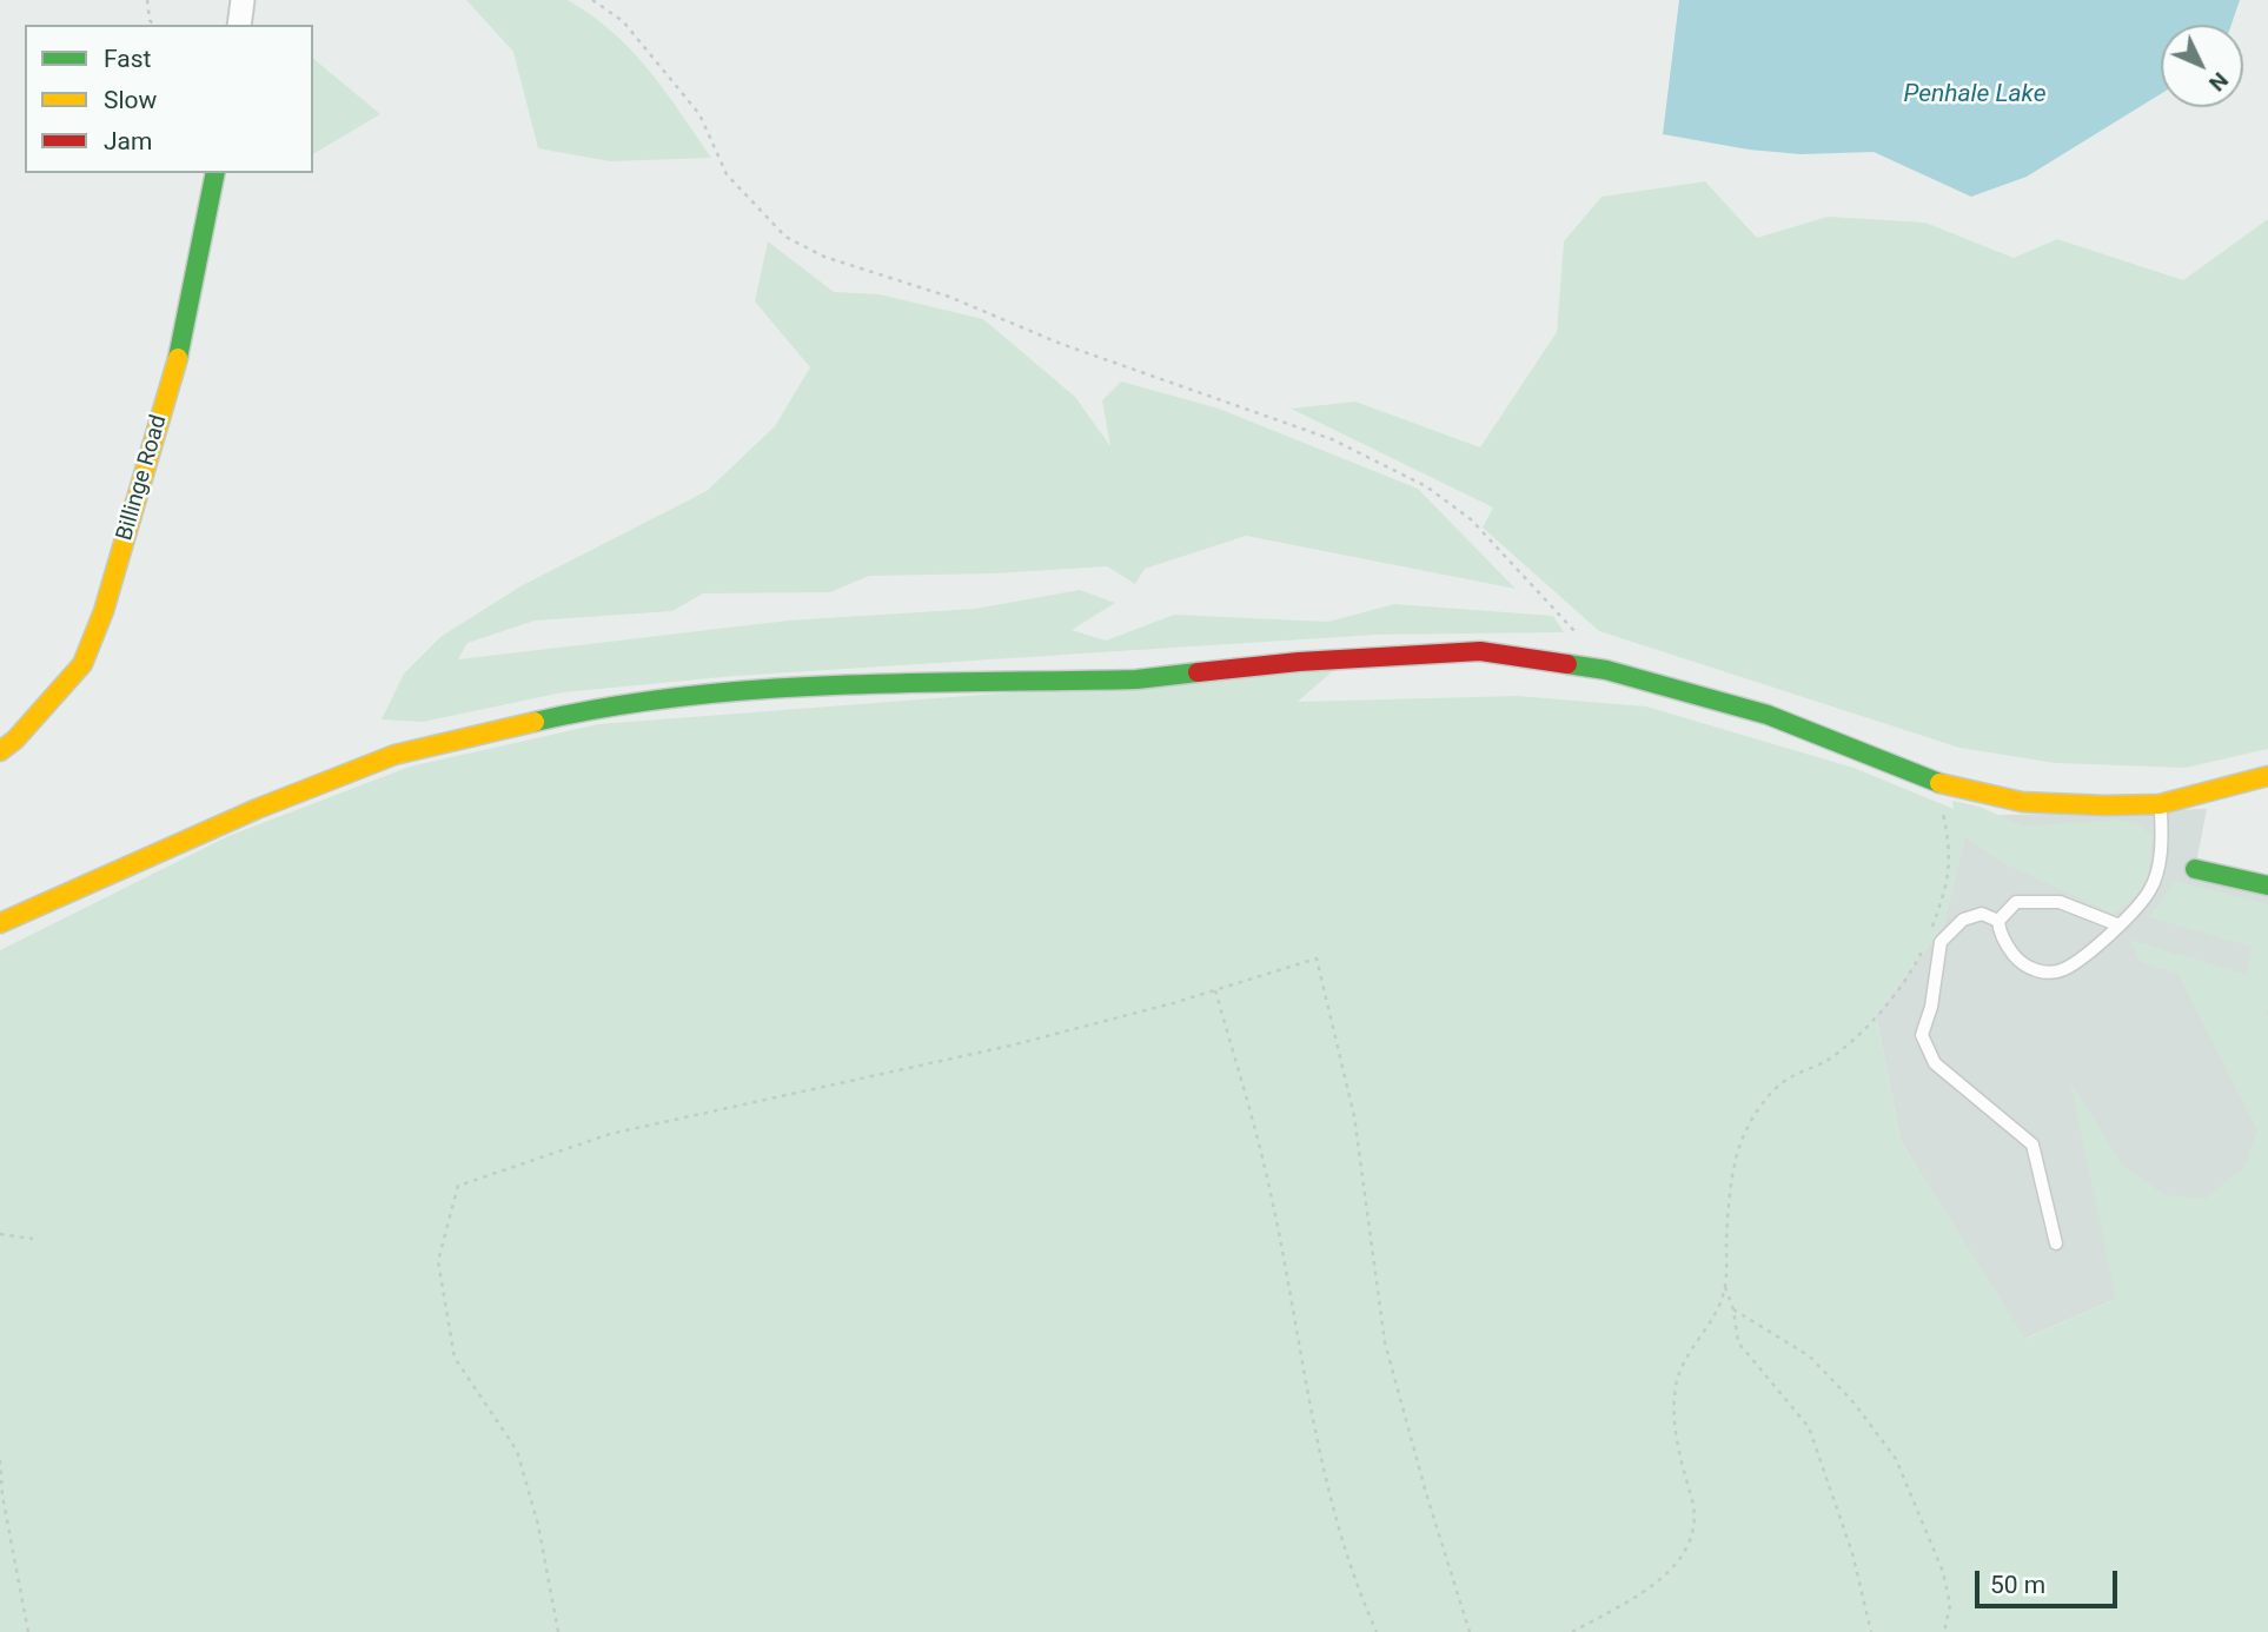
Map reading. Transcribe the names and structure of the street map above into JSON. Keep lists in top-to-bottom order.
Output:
{
  "streets": {
    "main road": ["Billinge Road"]
  },
  "water": ["Penhale Lake"],
  "legend": ["Fast", "Slow", "Jam"],
  "scale_bar": "50 m",
  "north": "bottom right"
}
